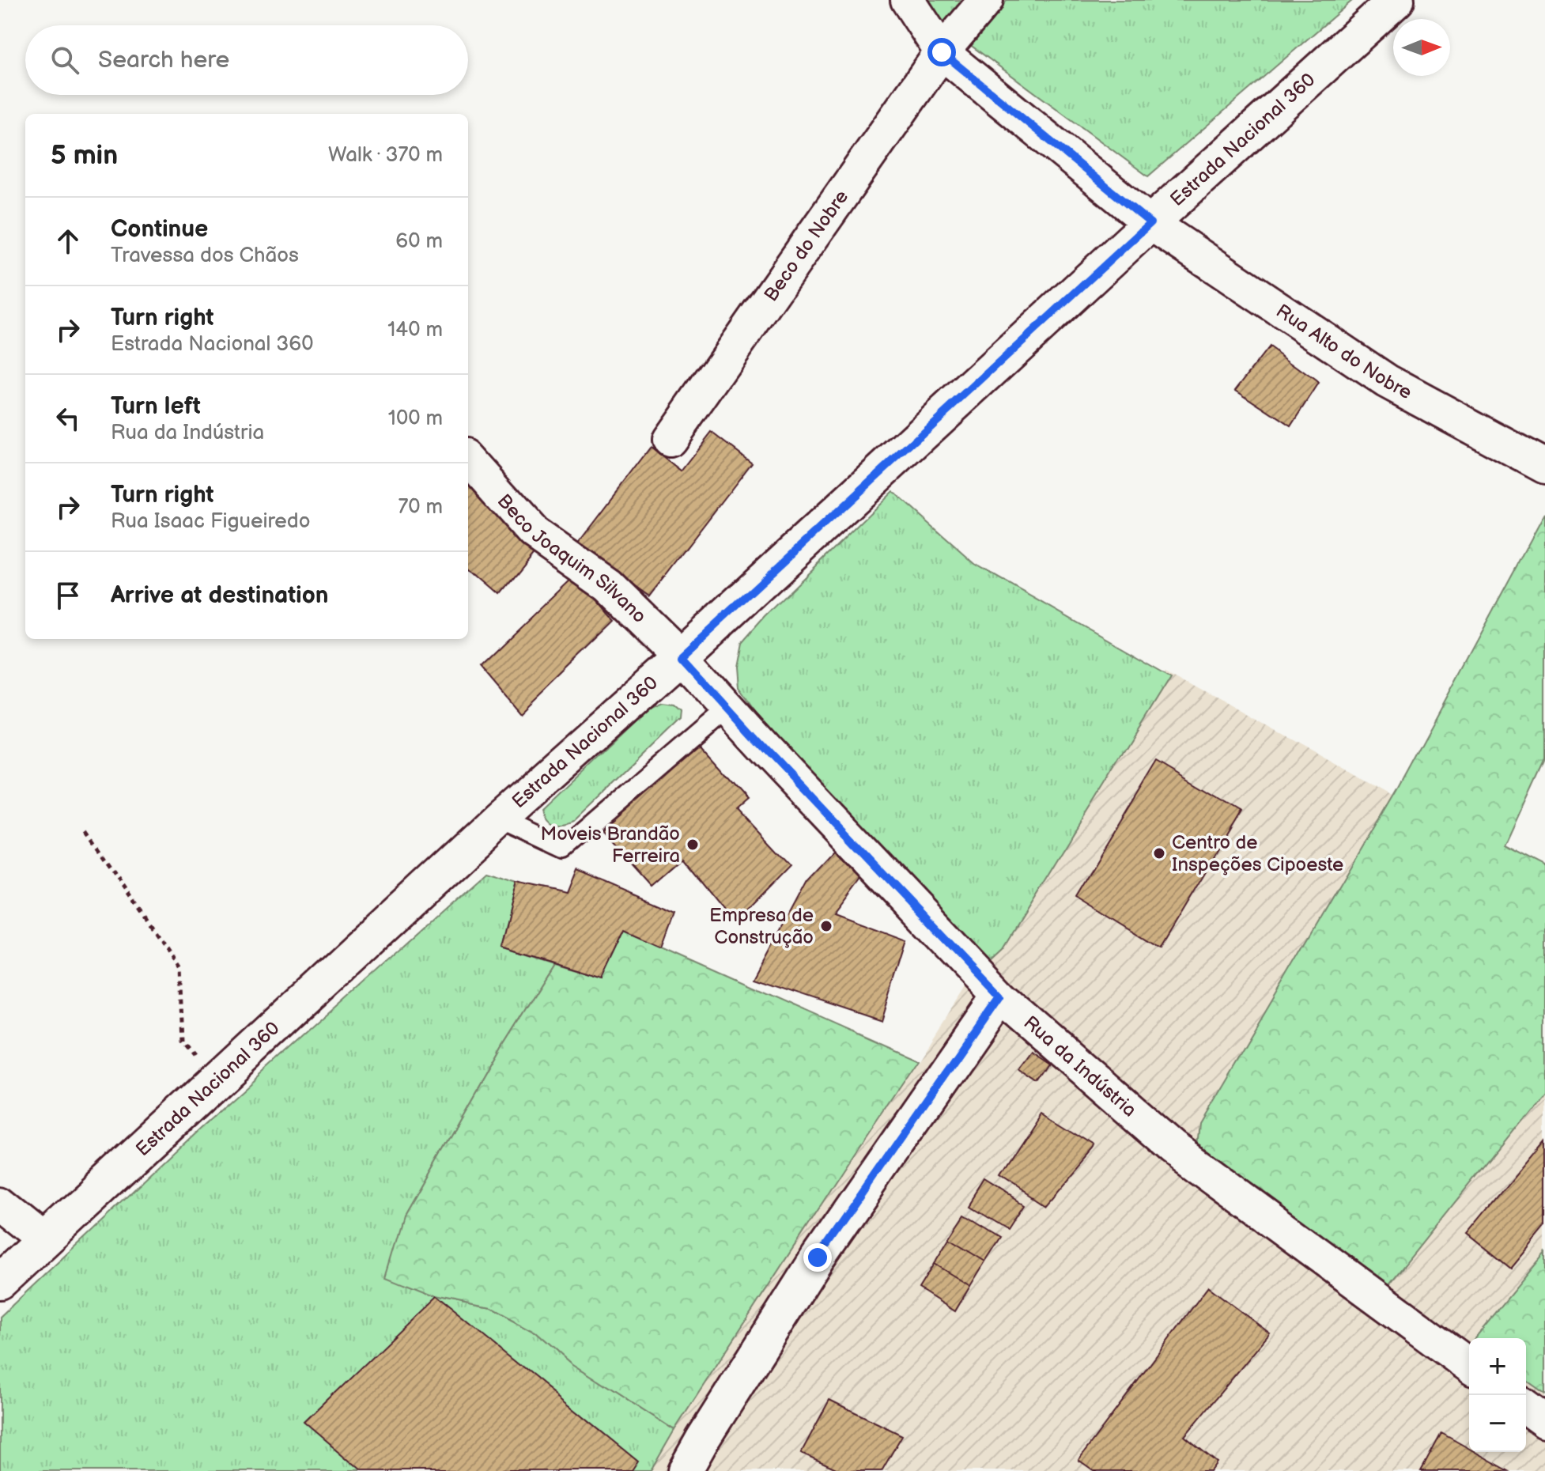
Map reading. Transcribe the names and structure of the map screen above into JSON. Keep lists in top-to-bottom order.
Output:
{
  "streets": {
    "main road": ["Estrada Nacional 360"],
    "street": [
      "Beco do Nobre",
      "Rua Alto do Nobre",
      "Beco Joaquim Silvano",
      "Rua da Indústria"
    ]
  },
  "crossings": [
    ["Estrada Nacional 360", "Rua Alto do Nobre"],
    ["Estrada Nacional 360", "Beco Joaquim Silvano"],
    ["Estrada Nacional 360", "Rua da Indústria"],
    ["Beco do Nobre", "Rua Alto do Nobre"],
    ["Beco Joaquim Silvano", "Rua da Indústria"]
  ],
  "places": ["Moveis Brandão Ferreira", "Centro de Inspeções Cipoeste", "Empresa de Construção"],
  "north": "right",
  "page": {
    "search": "Search here",
    "heading": ["5 min", "Walk · 370 m"],
    "list": [
      ["Continue", "Travessa dos Chãos", "60 m"],
      ["Turn right", "Estrada Nacional 360", "140 m"],
      ["Turn left", "Rua da Indústria", "100 m"],
      ["Turn right", "Rua Isaac Figueiredo", "70 m"],
      "Arrive at destination"
    ],
    "map_buttons": ["+", "−"]
  }
}
